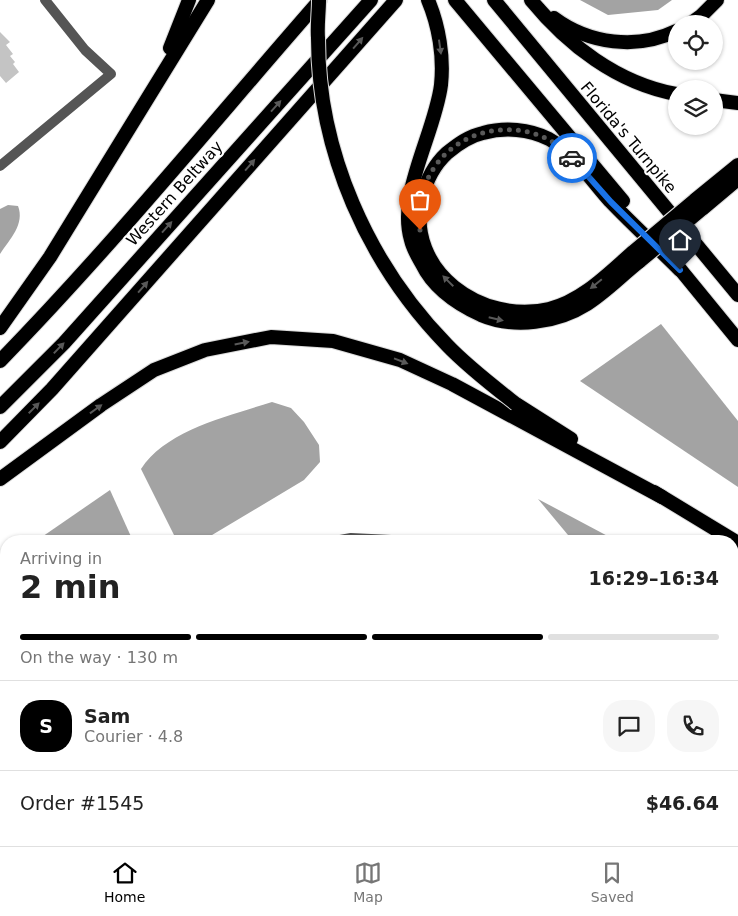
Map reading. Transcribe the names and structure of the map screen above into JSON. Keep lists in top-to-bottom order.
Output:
{
  "streets": {
    "highway": ["Florida's Turnpike", "Western Beltway"]
  },
  "page": {
    "heading": ["2 min", "Arriving in", "16:29–16:34"],
    "panel": [
      "Sam",
      "Courier · 4.8",
      "Order #1545",
      "$46.64"
    ],
    "bar": "On the way · 130 m",
    "round": "S",
    "tabs": ["Home", "Map", "Saved"]
  }
}
